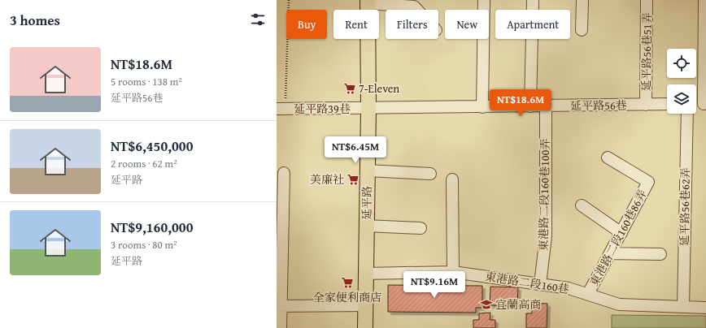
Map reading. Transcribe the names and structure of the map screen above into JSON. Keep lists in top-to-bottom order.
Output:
{
  "streets": {
    "main road": ["延平路"],
    "street": [
      "延平路56巷51弄",
      "延平路56巷",
      "延平路39巷",
      "東港路二段160巷100弄",
      "延平路56巷62弄",
      "東港路二段160巷86弄",
      "東港路二段160巷"
    ]
  },
  "crossings": [
    ["延平路56巷51弄", "延平路56巷"],
    ["延平路56巷", "延平路39巷"],
    ["延平路56巷", "東港路二段160巷100弄"],
    ["延平路56巷", "延平路"],
    ["延平路39巷", "延平路"],
    ["東港路二段160巷100弄", "東港路二段160巷"],
    ["延平路", "東港路二段160巷"],
    ["延平路56巷62弄", "東港路二段160巷"],
    ["東港路二段160巷86弄", "東港路二段160巷"]
  ],
  "places": {
    "supermarket": ["7-Eleven", "美廉社", "全家便利商店"],
    "school or university": ["宜蘭高商"]
  },
  "page": {
    "heading": "3 homes",
    "chip": [
      "Buy",
      "Rent",
      "Filters",
      "New",
      "Apartment"
    ],
    "list": [
      {
        "name": "NT$18.6M",
        "note": "5 rooms · 138 m² · 延平路56巷"
      },
      {
        "name": "NT$6,450,000",
        "note": "2 rooms · 62 m² · 延平路"
      },
      {
        "name": "NT$9,160,000",
        "note": "3 rooms · 80 m² · 延平路"
      }
    ],
    "price": ["NT$18.6M", "NT$6.45M", "NT$9.16M"]
  }
}
